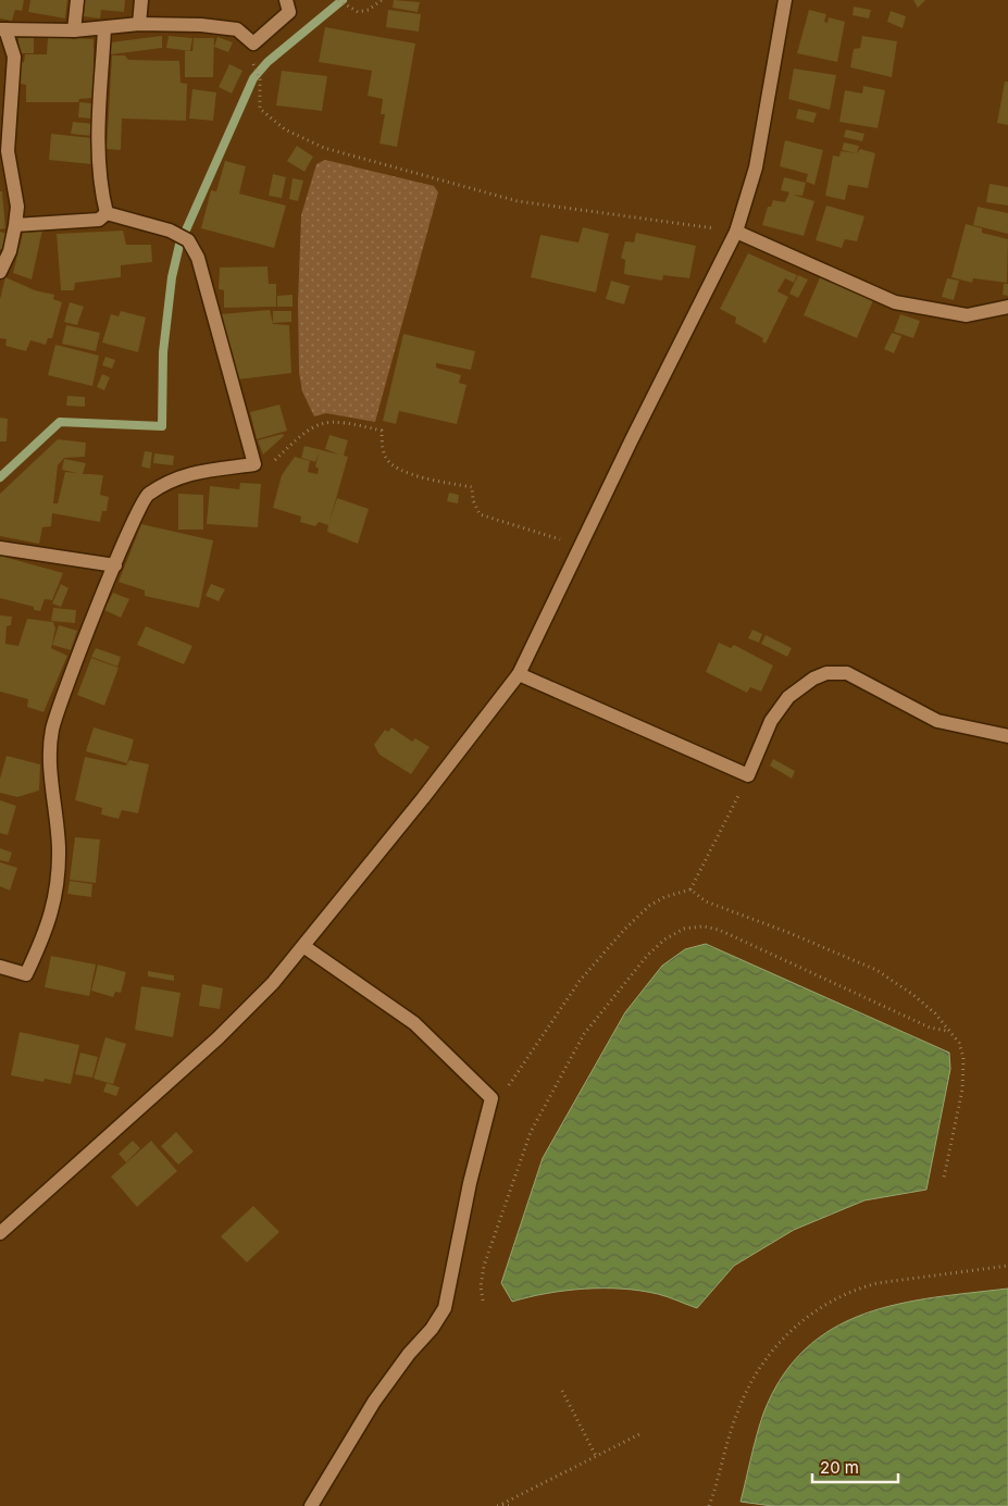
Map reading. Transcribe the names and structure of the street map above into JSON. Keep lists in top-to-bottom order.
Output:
{
  "scale_bar": "20 m"
}
